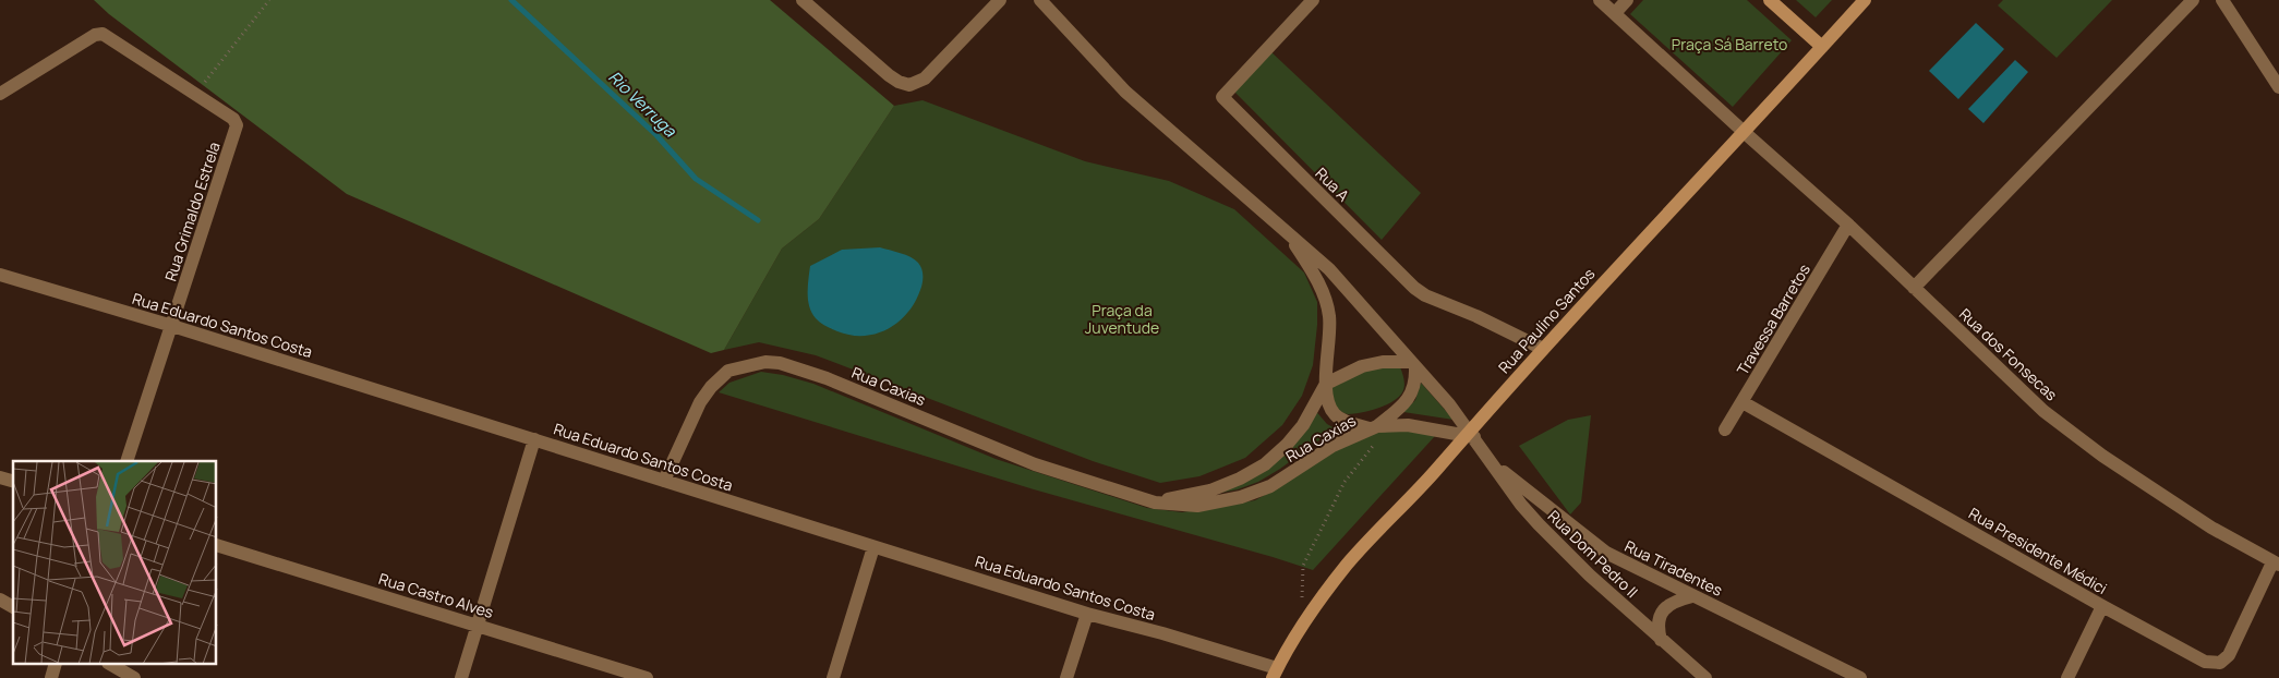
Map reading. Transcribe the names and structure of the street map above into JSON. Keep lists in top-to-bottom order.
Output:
{
  "streets": {
    "main road": ["Rua Paulino Santos"],
    "street": [
      "Rua A",
      "Rua Grimaldo Estrela",
      "Travessa Barretos",
      "Rua Eduardo Santos Costa",
      "Rua dos Fonsecas",
      "Rua Caxias",
      "Rua Presidente Médici",
      "Rua Dom Pedro II",
      "Rua Tiradentes",
      "Rua Castro Alves"
    ]
  },
  "crossings": [
    ["Rua A", "Rua Paulino Santos"],
    ["Rua Grimaldo Estrela", "Rua Eduardo Santos Costa"],
    ["Travessa Barretos", "Rua dos Fonsecas"],
    ["Travessa Barretos", "Rua Presidente Médici"],
    ["Rua Paulino Santos", "Rua Eduardo Santos Costa"],
    ["Rua Paulino Santos", "Rua dos Fonsecas"],
    ["Rua Eduardo Santos Costa", "Rua Caxias"],
    ["Rua dos Fonsecas", "Rua Presidente Médici"],
    ["Rua Caxias", "Rua Dom Pedro II"],
    ["Rua Dom Pedro II", "Rua Tiradentes"]
  ],
  "water": ["Rio Verruga"],
  "parks": ["Praça Sá Barreto", "Praça da Juventude"]
}
